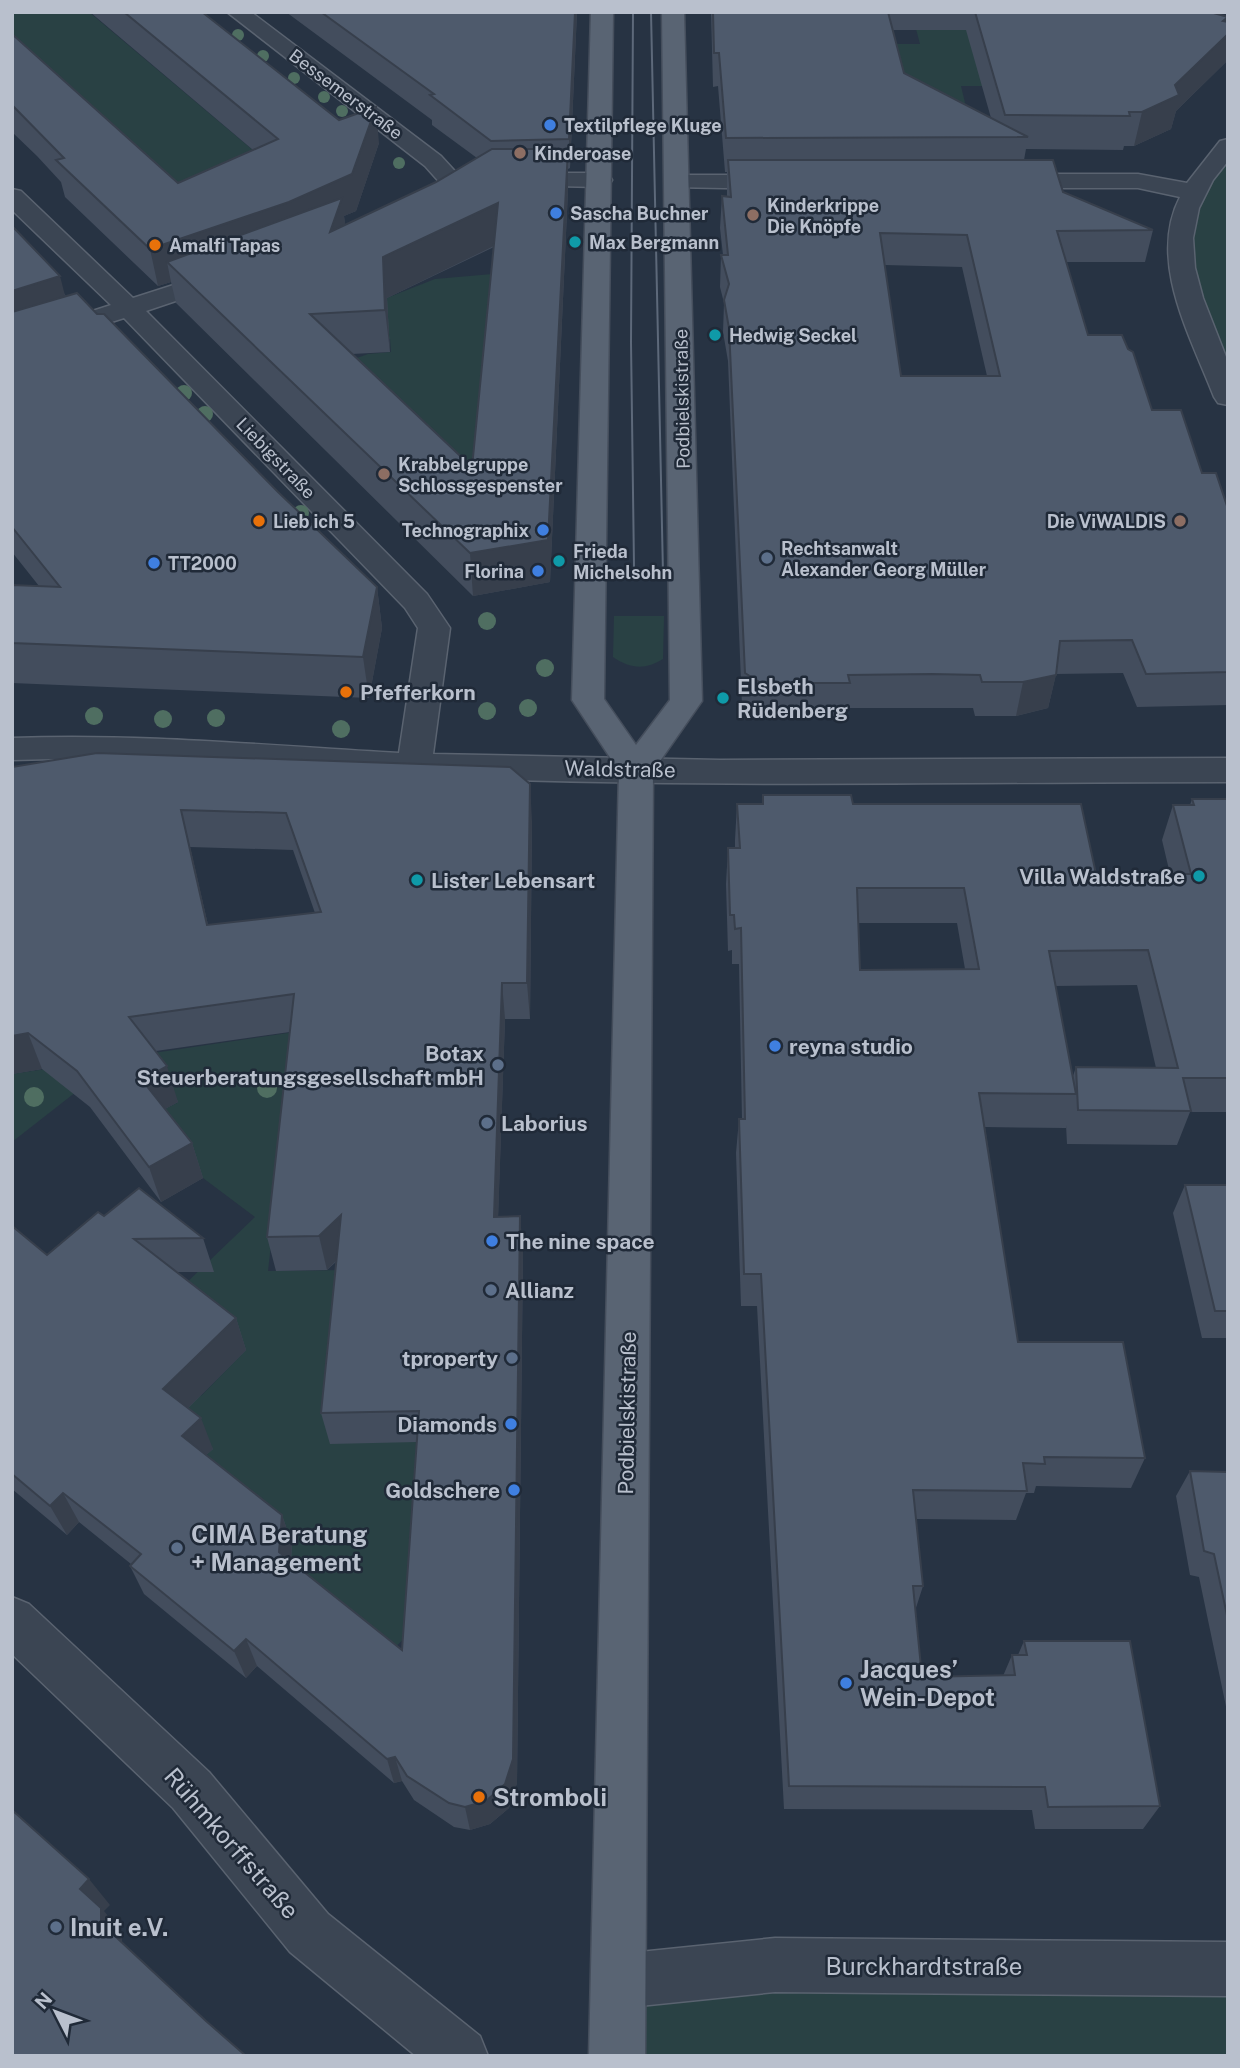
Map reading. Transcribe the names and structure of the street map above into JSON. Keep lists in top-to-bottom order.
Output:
{
  "streets": {
    "main road": ["Podbielskistraße"],
    "street": [
      "Bessemerstraße",
      "Liebigstraße",
      "Waldstraße",
      "Rühmkorffstraße",
      "Burckhardtstraße"
    ]
  },
  "crossings": [
    ["Podbielskistraße", "Waldstraße"],
    ["Podbielskistraße", "Burckhardtstraße"],
    ["Liebigstraße", "Waldstraße"]
  ],
  "places": [
    "Textilpflege Kluge",
    "Kinderoase",
    "Sascha Buchner",
    "Kinderkrippe Die Knöpfe",
    "Max Bergmann",
    "Amalfi Tapas",
    "Hedwig Seckel",
    "Krabbelgruppe Schlossgespenster",
    "Lieb ich 5",
    "Die ViWALDIS",
    "Technographix",
    "Rechtsanwalt Alexander Georg Müller",
    "Frieda Michelsohn",
    "TT2000",
    "Florina",
    "Pfefferkorn",
    "Elsbeth Rüdenberg",
    "Villa Waldstraße",
    "Lister Lebensart",
    "reyna studio",
    "Botax Steuerberatungsgesellschaft mbH",
    "Laborius",
    "The nine space",
    "Allianz",
    "tproperty",
    "Diamonds",
    "Goldschere",
    "CIMA Beratung + Management",
    "Jacques’ Wein-Depot",
    "Stromboli",
    "Inuit e.V."
  ],
  "north": "top left"
}
